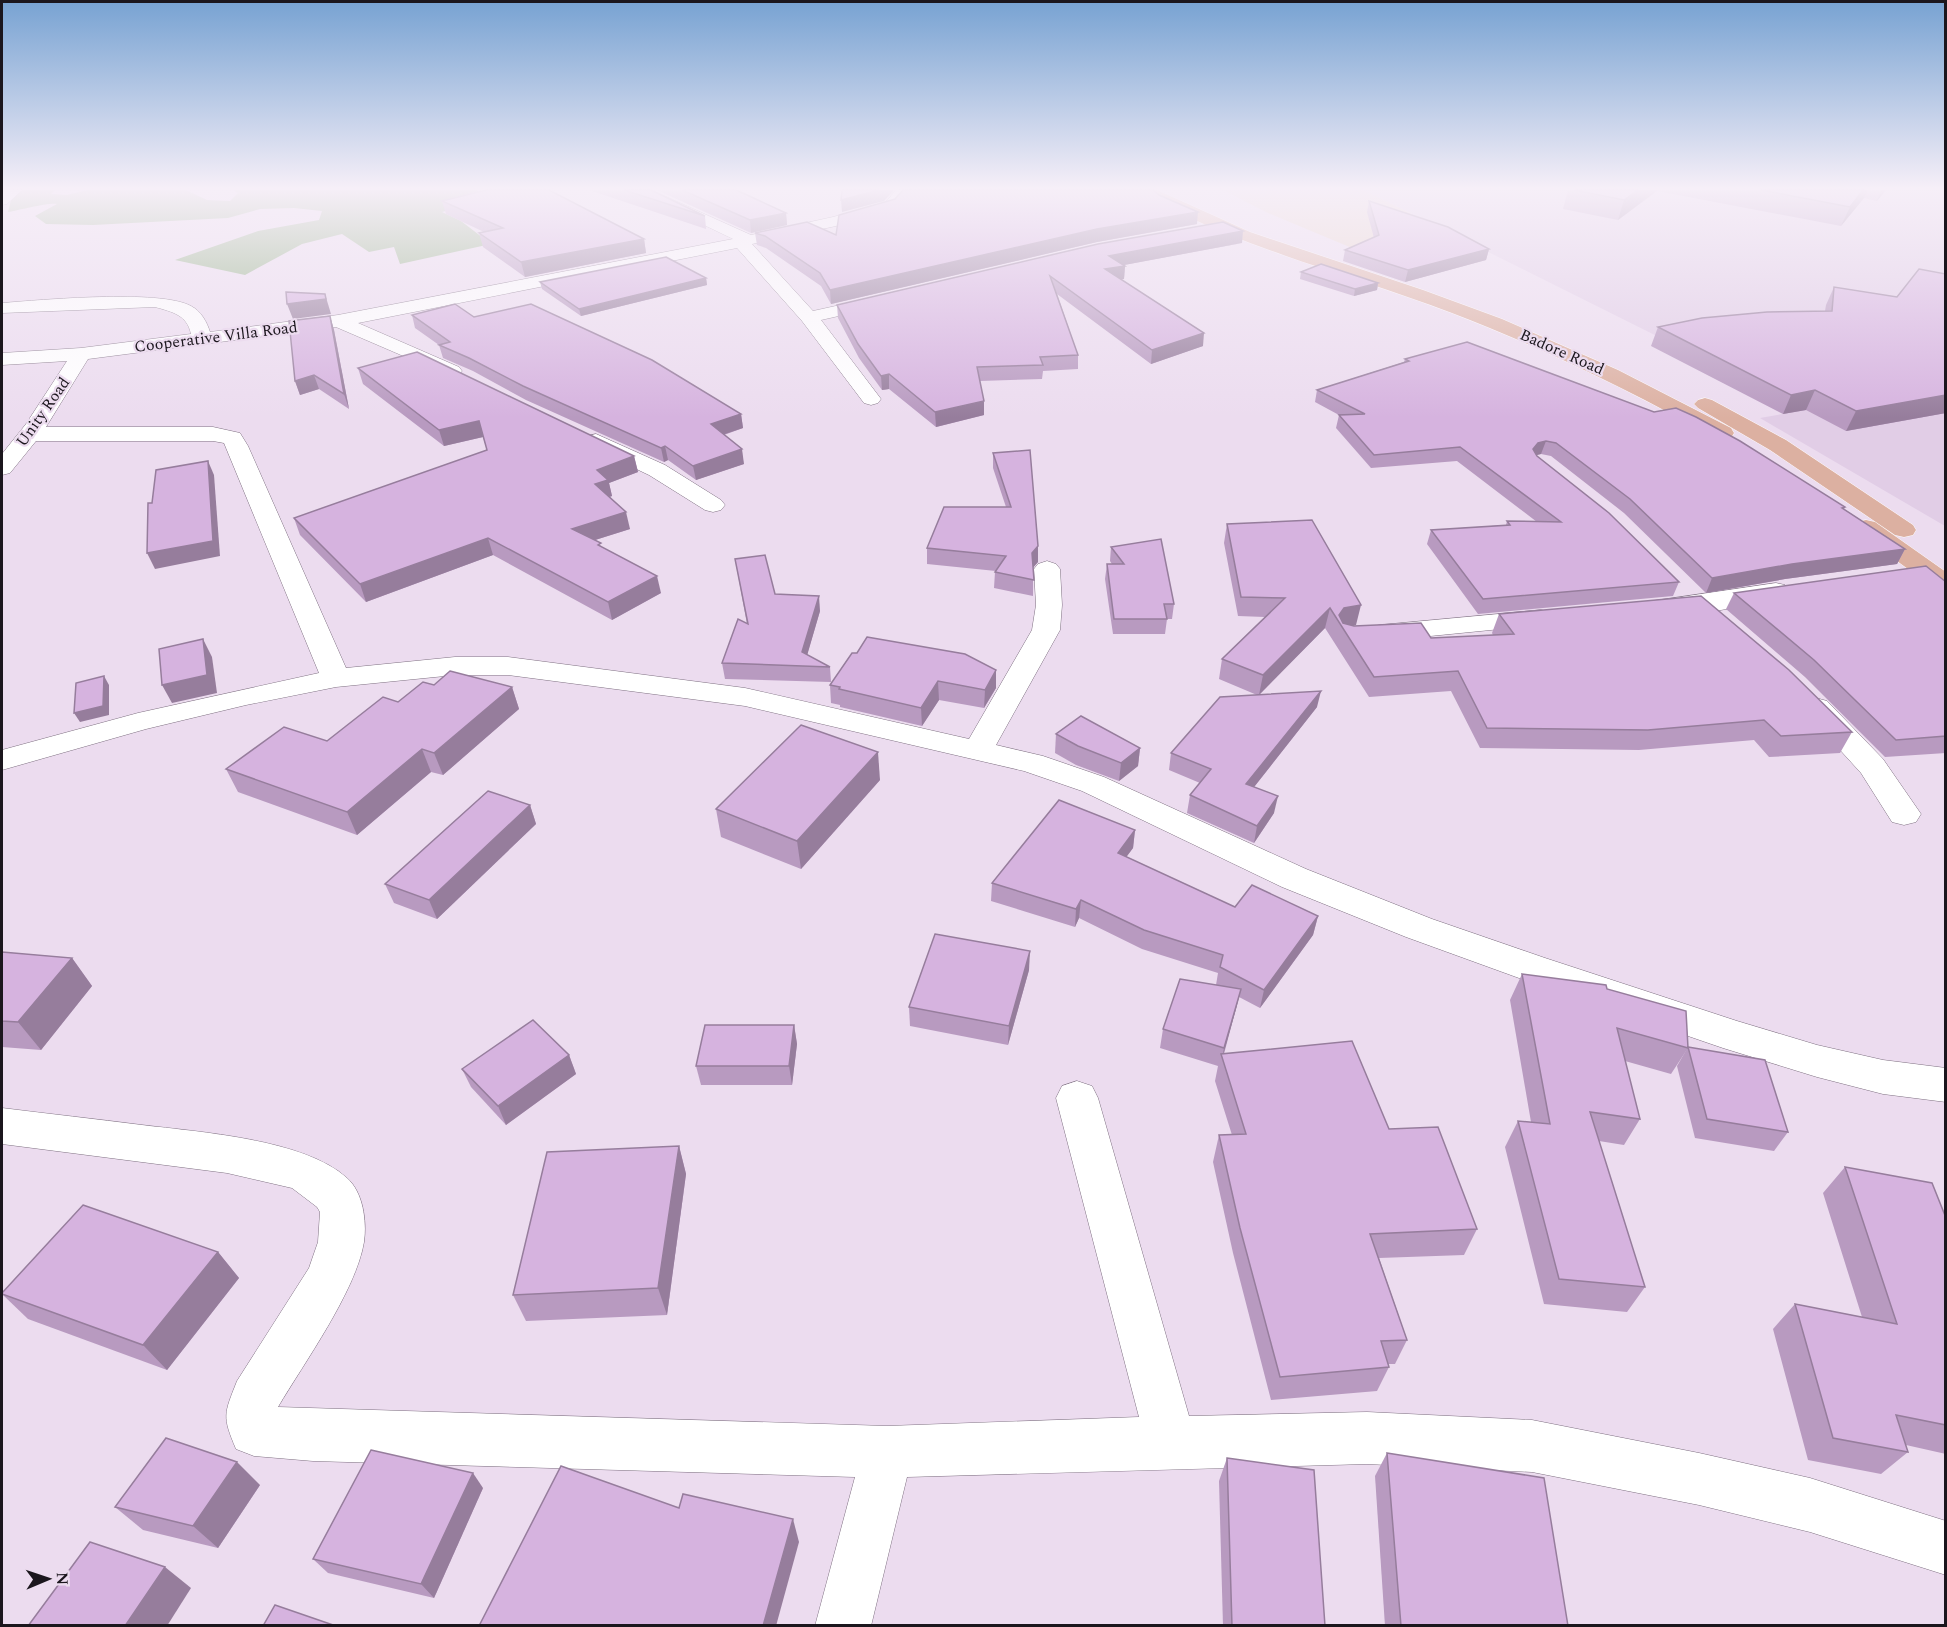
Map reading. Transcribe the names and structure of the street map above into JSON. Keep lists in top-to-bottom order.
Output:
{
  "streets": {
    "main road": ["Badore Road"],
    "street": ["Cooperative Villa Road", "Unity Road"]
  },
  "crossings": [
    ["Cooperative Villa Road", "Unity Road"]
  ],
  "north": "right"
}
